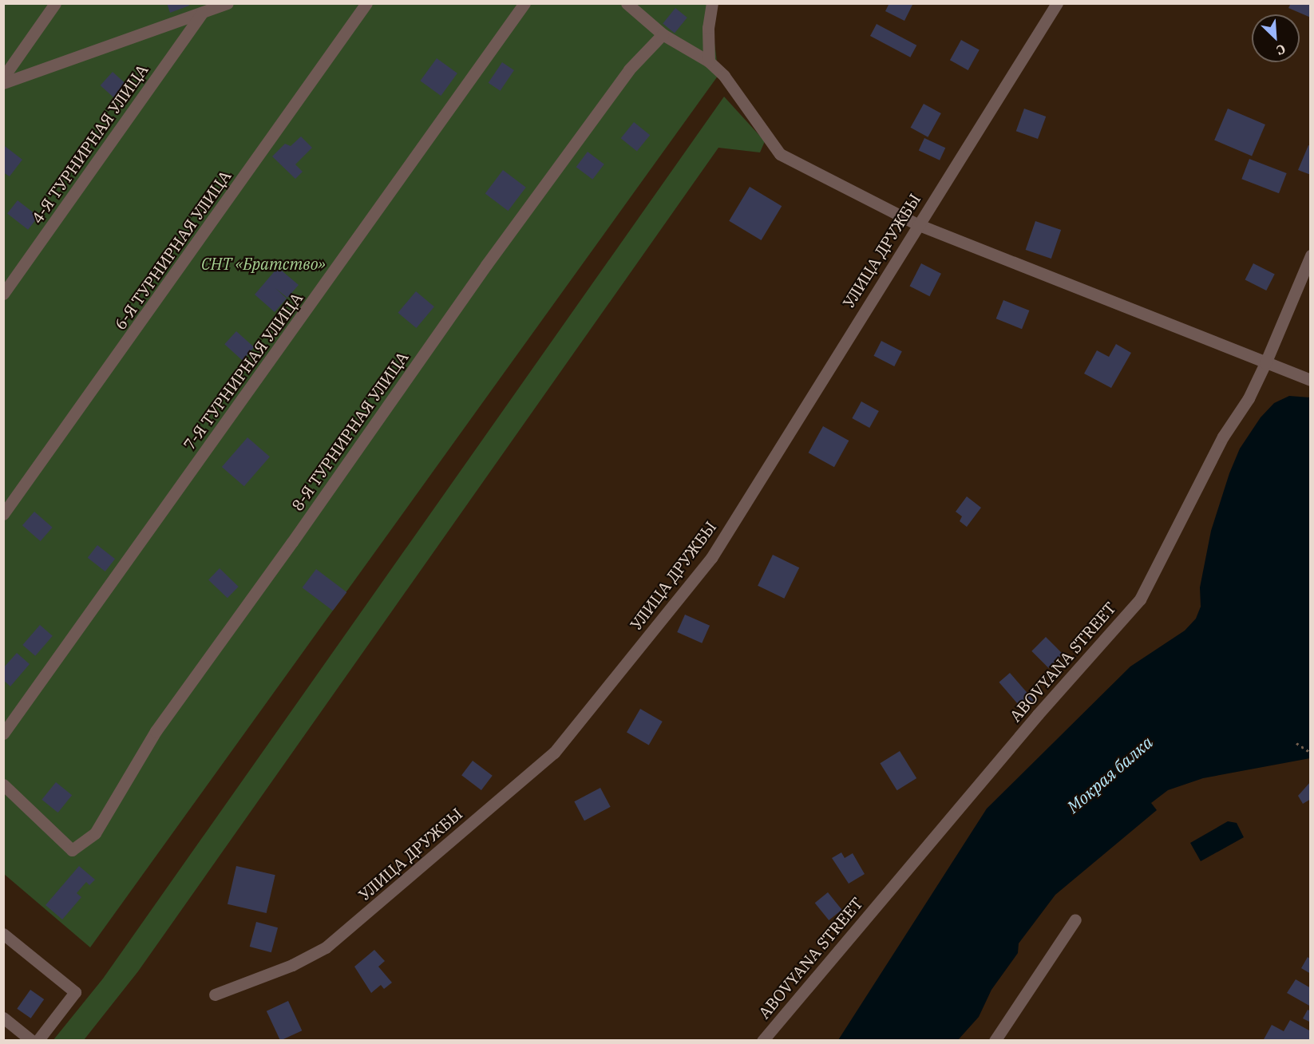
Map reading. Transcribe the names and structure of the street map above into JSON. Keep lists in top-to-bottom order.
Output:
{
  "streets": {
    "street": [
      "4-Я ТУРНИРНАЯ УЛИЦА",
      "6-Я ТУРНИРНАЯ УЛИЦА",
      "УЛИЦА ДРУЖБЫ",
      "7-Я ТУРНИРНАЯ УЛИЦА",
      "8-Я ТУРНИРНАЯ УЛИЦА",
      "ABOVYANA STREET"
    ]
  },
  "water": ["Мокрая балка"],
  "parks": ["СНТ «Братство»"],
  "north": "bottom right"
}
